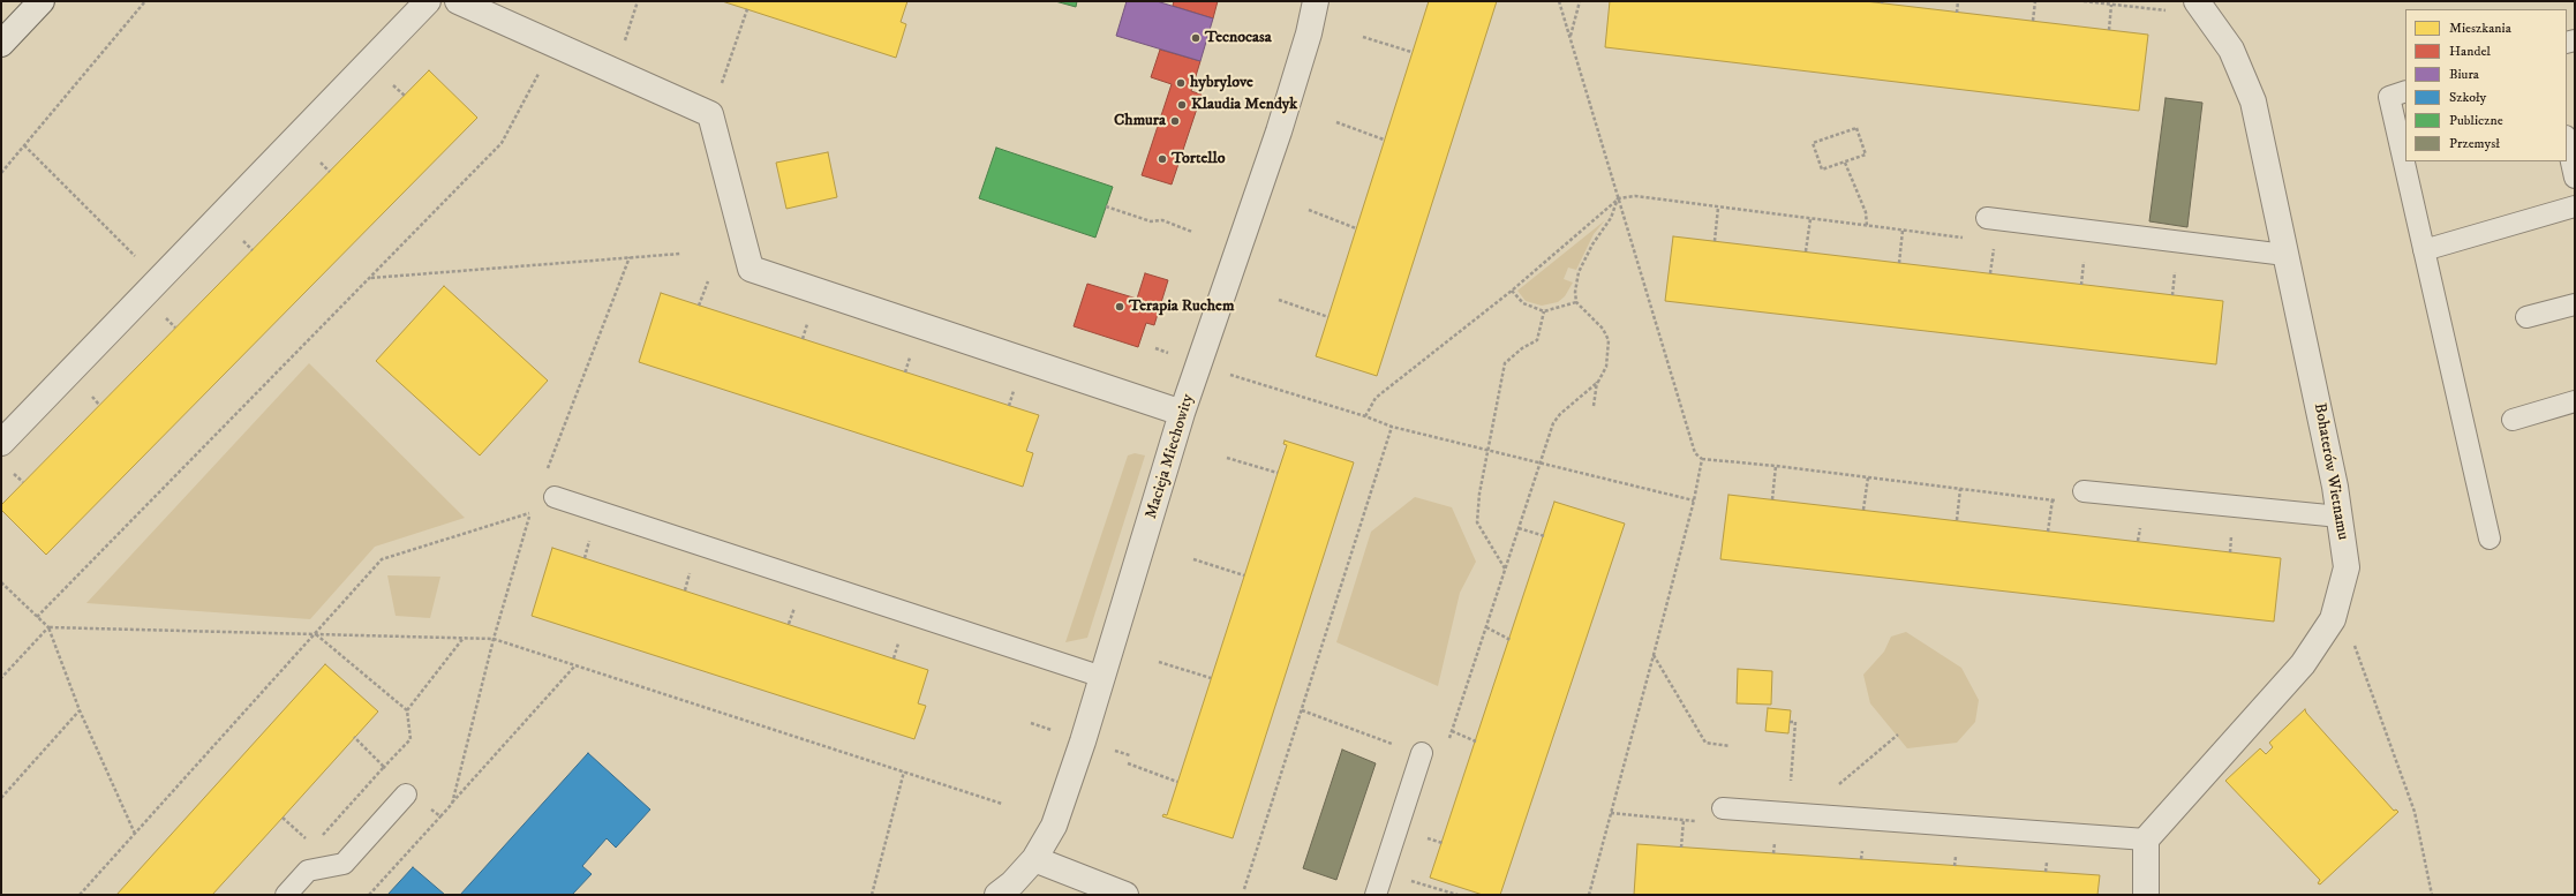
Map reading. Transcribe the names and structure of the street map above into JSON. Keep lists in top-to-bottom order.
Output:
{
  "streets": {
    "street": ["Macieja Miechowity", "Bohaterów Wietnamu"]
  },
  "places": [
    "Tecnocasa",
    "hybrylove",
    "Klaudia Mendyk",
    "Chmura",
    "Tortello",
    "Terapia Ruchem"
  ],
  "legend": [
    "Mieszkania",
    "Handel",
    "Biura",
    "Szkoły",
    "Publiczne",
    "Przemysł"
  ]
}
